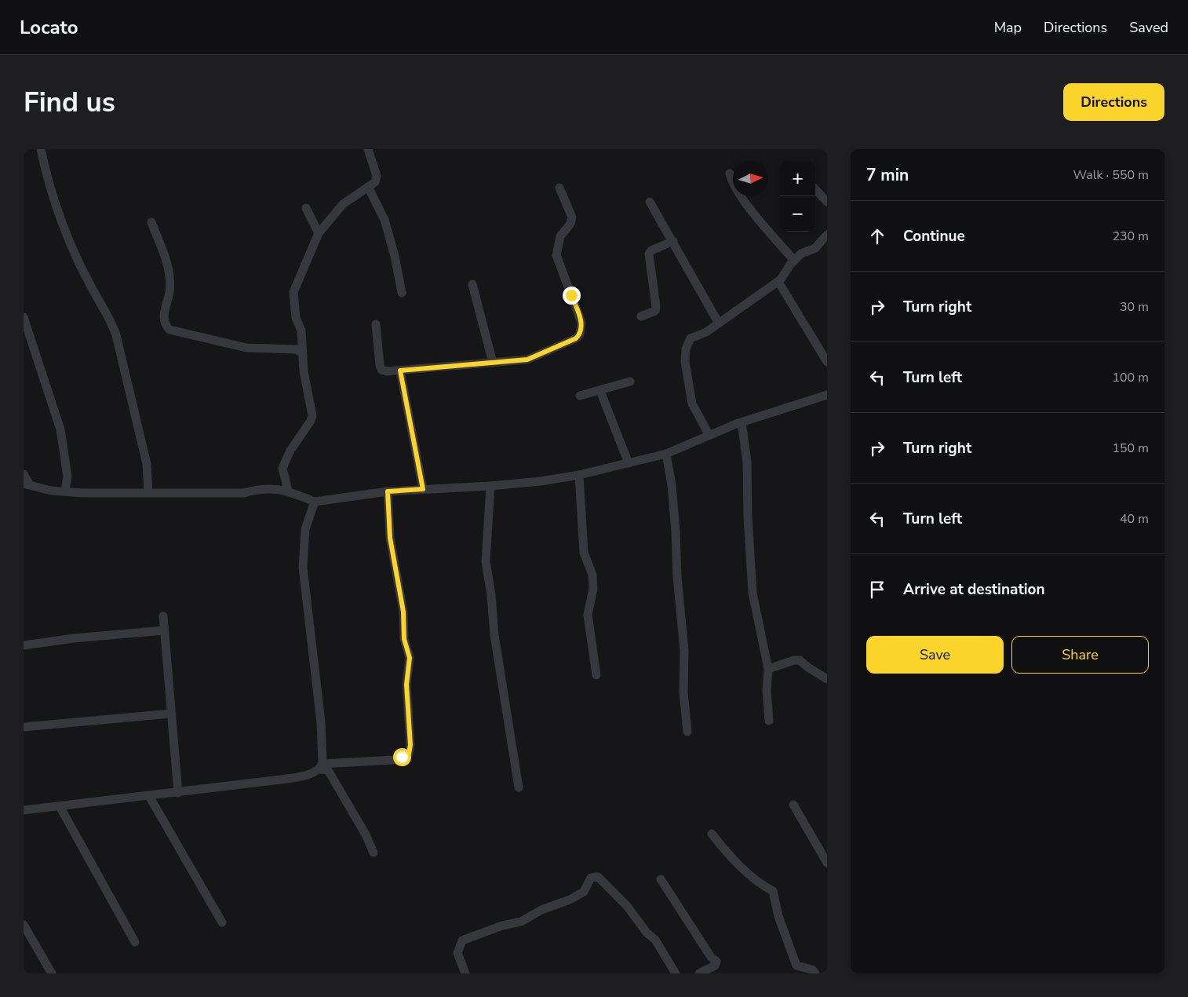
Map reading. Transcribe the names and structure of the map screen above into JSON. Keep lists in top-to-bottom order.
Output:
{
  "north": "right",
  "page": {
    "header": "Locato",
    "nav": ["Map", "Directions", "Saved"],
    "buttons": [
      "Directions",
      ["Save", "Share"]
    ],
    "title": "Find us",
    "heading": ["7 min", "Walk · 550 m"],
    "map_buttons": ["+", "−"],
    "list": [
      ["Continue", "230 m"],
      ["Turn right", "30 m"],
      ["Turn left", "100 m"],
      ["Turn right", "150 m"],
      ["Turn left", "40 m"],
      "Arrive at destination"
    ]
  }
}
